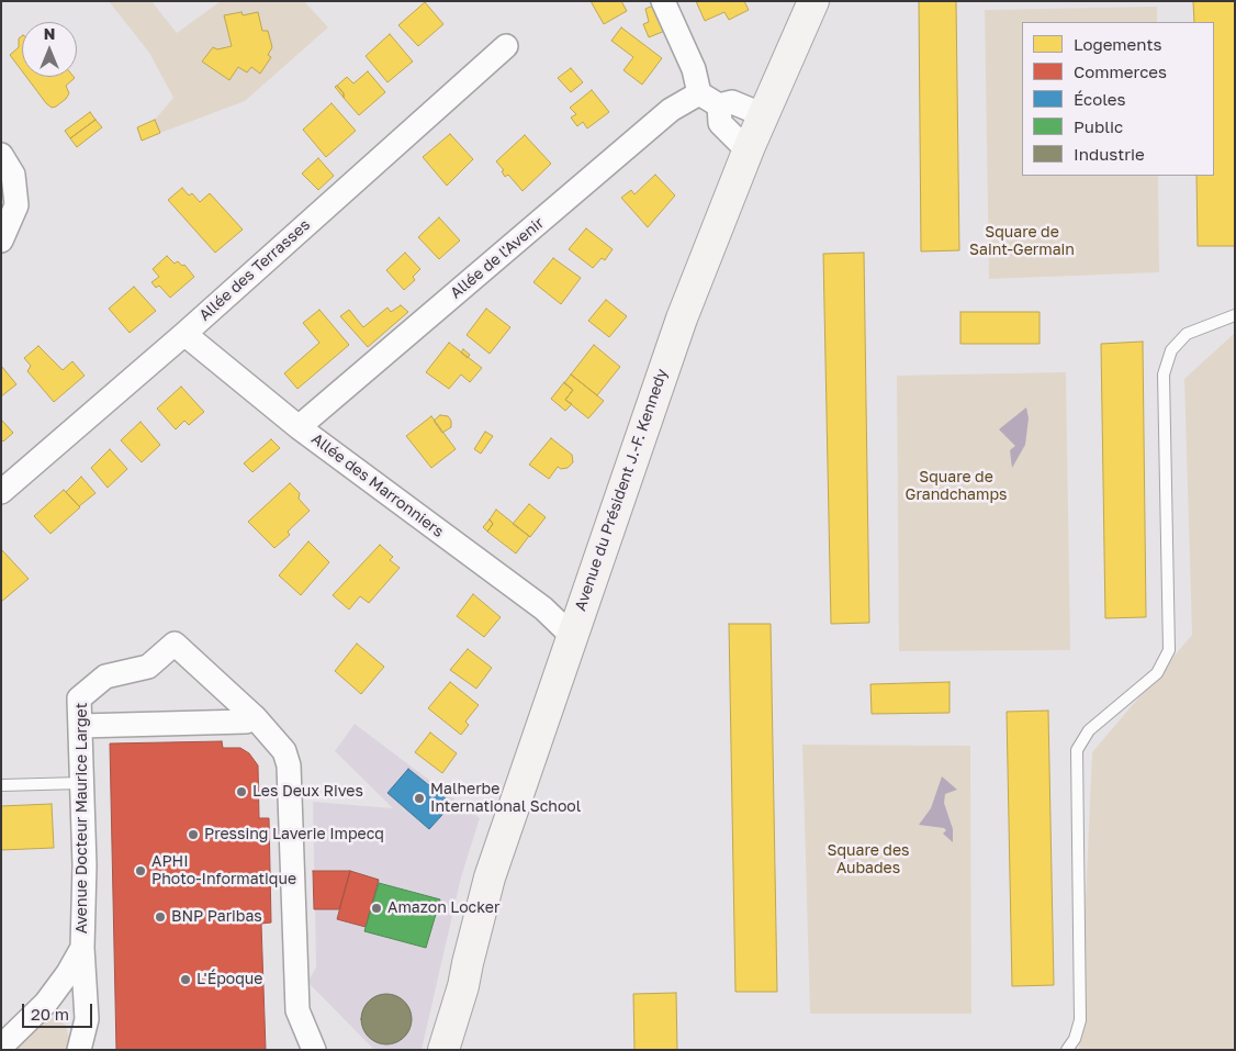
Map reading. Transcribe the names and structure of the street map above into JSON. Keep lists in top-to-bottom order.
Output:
{
  "streets": {
    "main road": ["Avenue du Président J.-F. Kennedy"],
    "street": [
      "Allée de l'Avenir",
      "Allée des Terrasses",
      "Allée des Marronniers",
      "Avenue Docteur Maurice Larget"
    ]
  },
  "crossings": [
    ["Allée de l'Avenir", "Allée des Marronniers"],
    ["Allée des Terrasses", "Allée des Marronniers"],
    ["Allée des Marronniers", "Avenue du Président J.-F. Kennedy"]
  ],
  "parks": ["Square de Saint-Germain", "Square de Grandchamps", "Square des Aubades"],
  "places": [
    "Les Deux Rives",
    "Malherbe International School",
    "Pressing Laverie Impecq",
    "APHI Photo-Informatique",
    "Amazon Locker",
    "BNP Paribas",
    "L'Époque"
  ],
  "legend": [
    "Logements",
    "Commerces",
    "Écoles",
    "Public",
    "Industrie"
  ],
  "scale_bar": "20 m",
  "north": "top"
}
